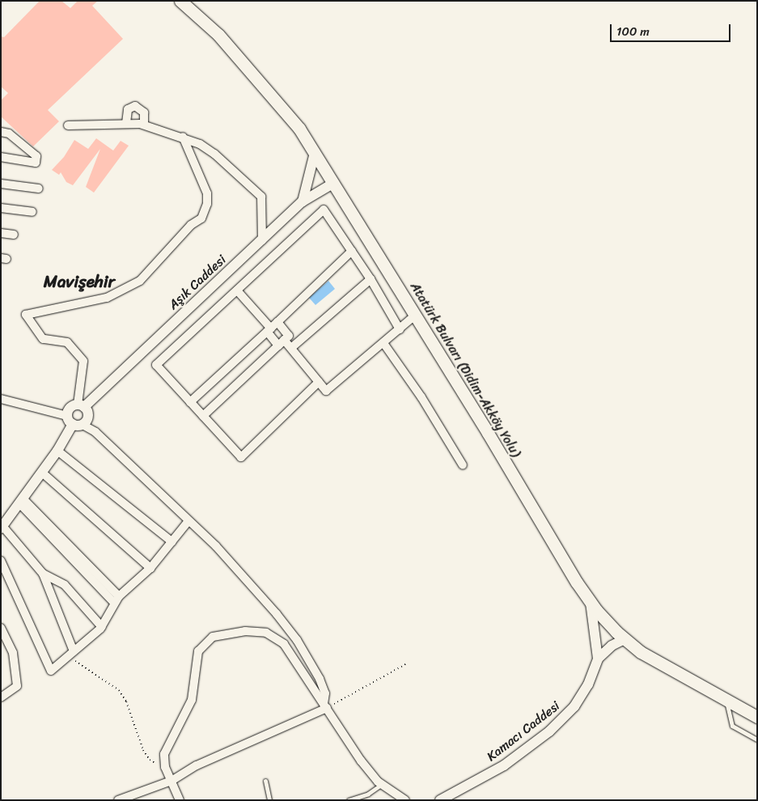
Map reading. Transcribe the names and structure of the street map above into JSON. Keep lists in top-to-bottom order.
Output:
{
  "streets": {
    "main road": ["Atatürk Bulvarı (Didim-Akköy Yolu)"],
    "street": ["Aşık Caddesi", "Kamacı Caddesi"]
  },
  "crossings": [
    ["Aşık Caddesi", "Atatürk Bulvarı (Didim-Akköy Yolu)"],
    ["Atatürk Bulvarı (Didim-Akköy Yolu)", "Kamacı Caddesi"]
  ],
  "districts": ["Mavişehir"],
  "scale_bar": "100 m"
}
